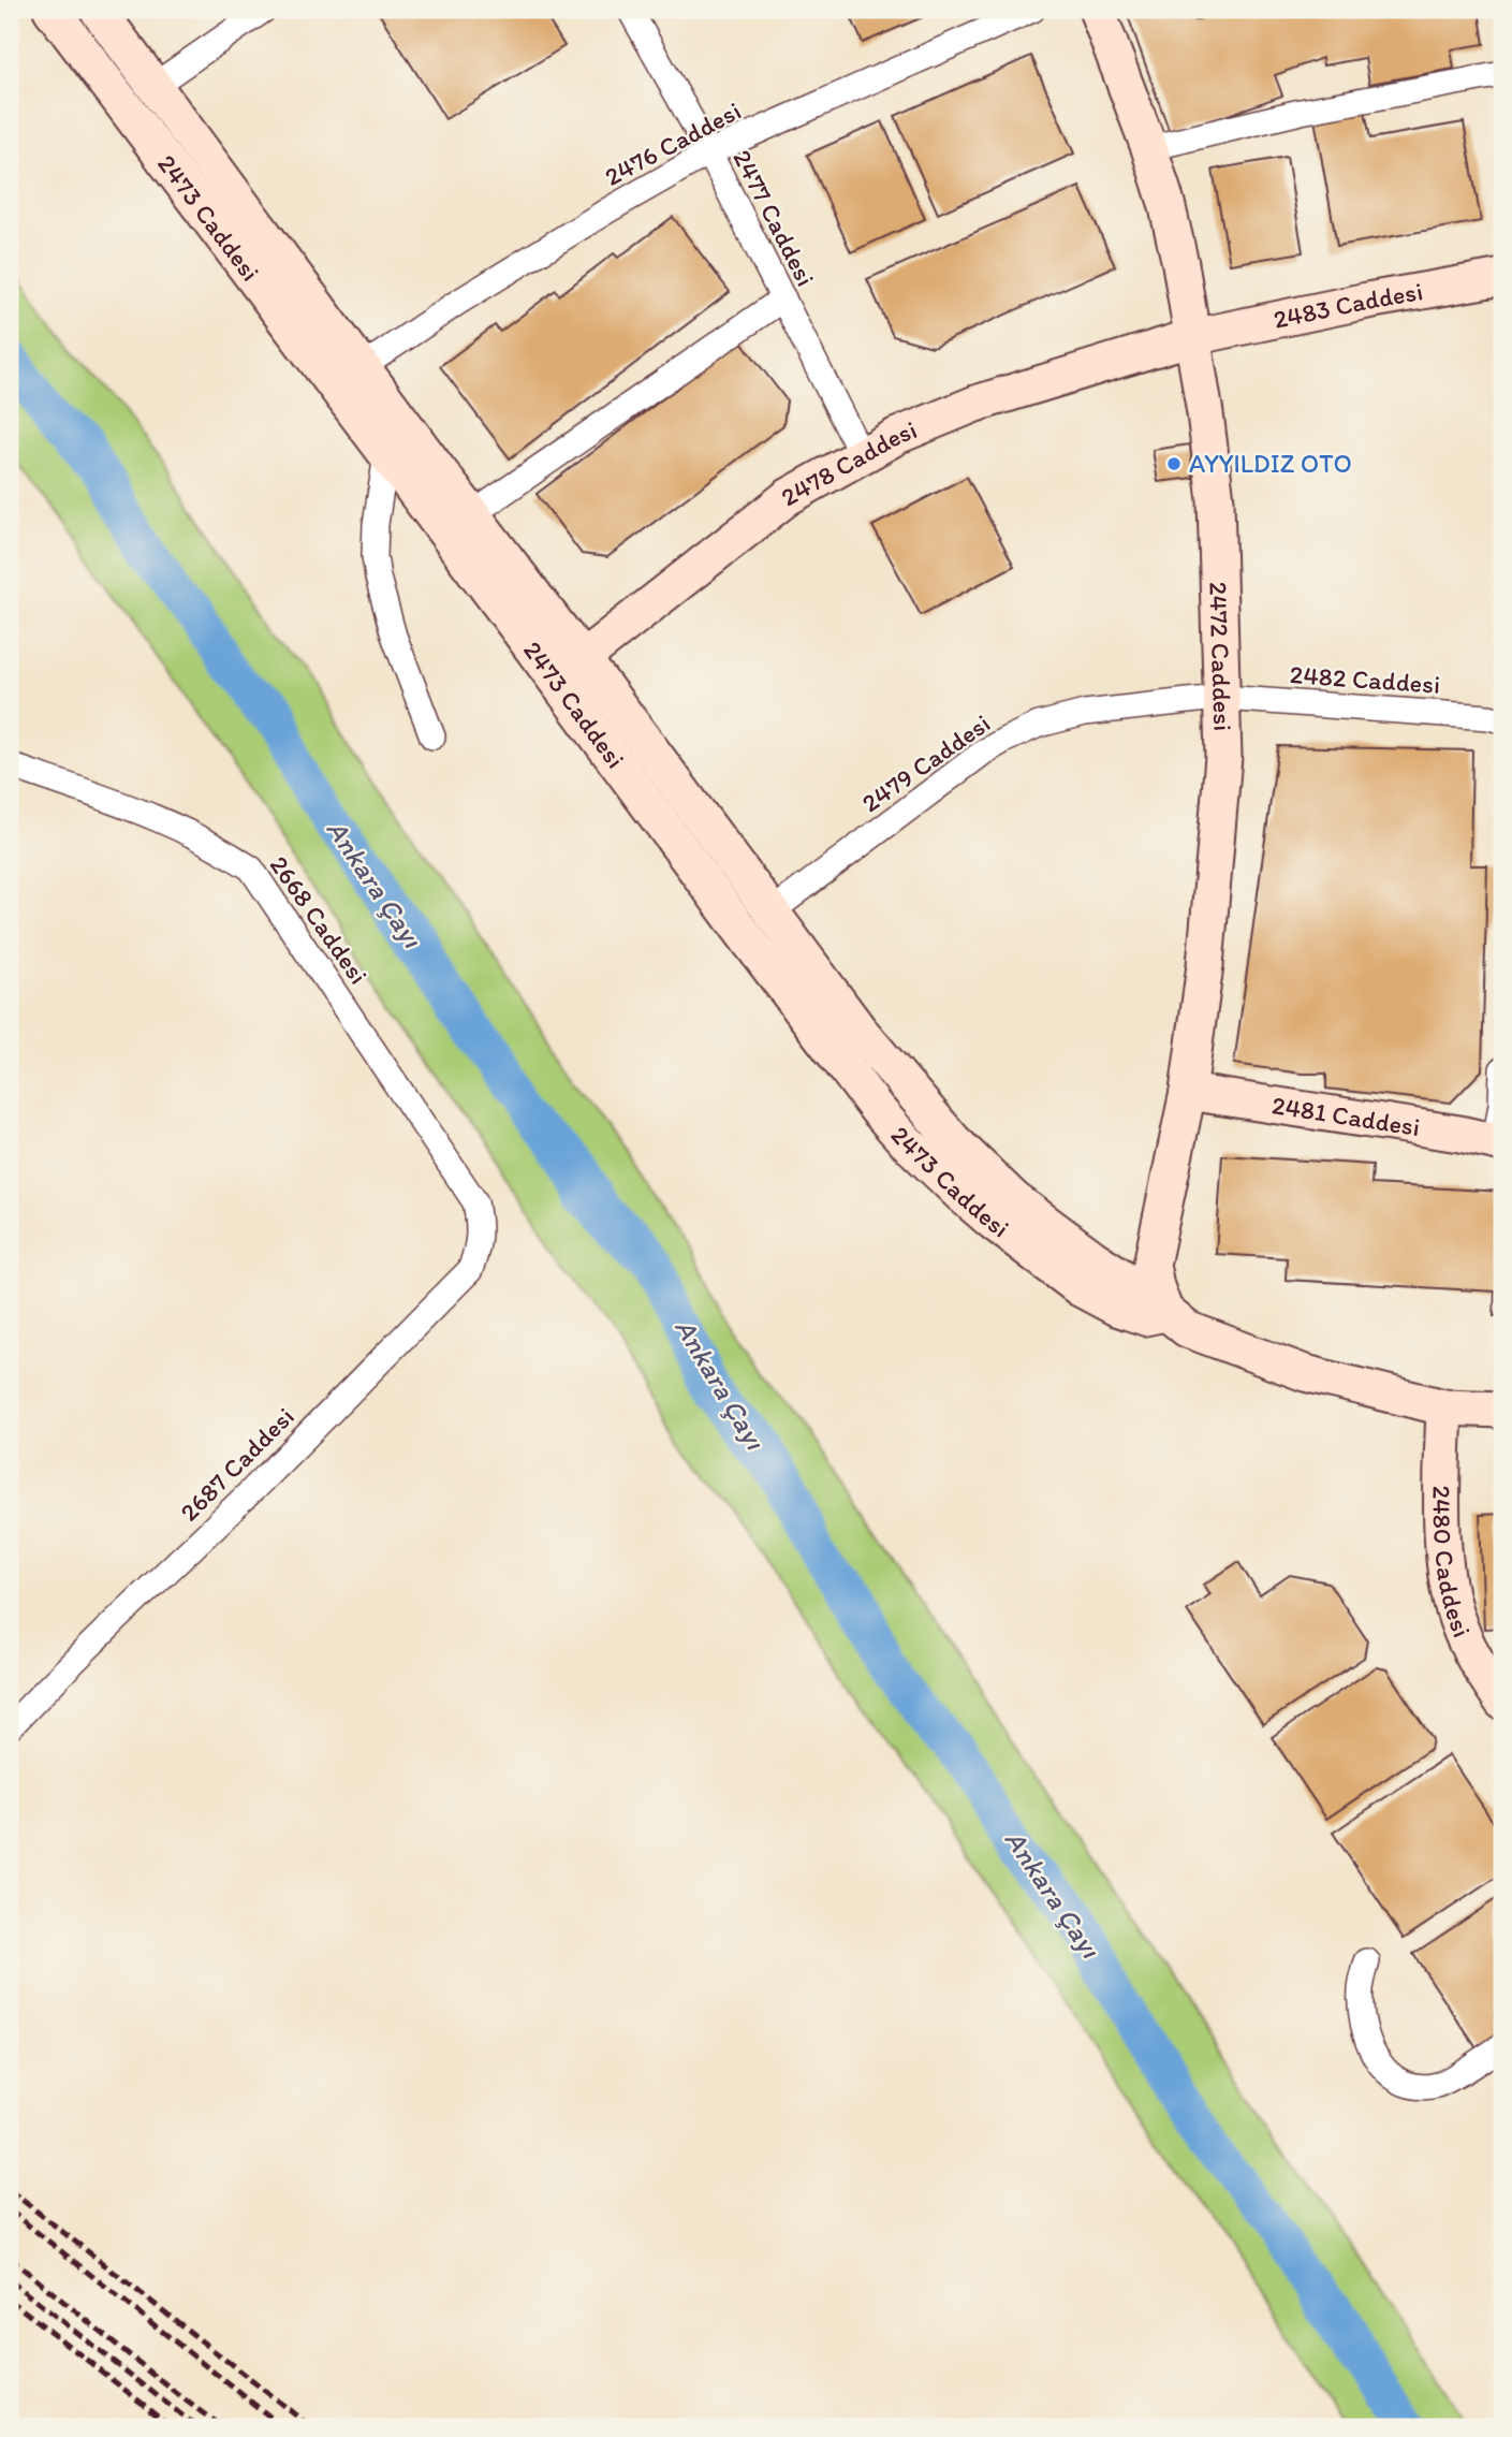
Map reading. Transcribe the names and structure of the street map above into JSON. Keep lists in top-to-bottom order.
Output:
{
  "streets": {
    "street": [
      "2476 Caddesi",
      "2473 Caddesi",
      "2477 Caddesi",
      "2483 Caddesi",
      "2478 Caddesi",
      "2472 Caddesi",
      "2482 Caddesi",
      "2479 Caddesi",
      "2668 Caddesi",
      "2481 Caddesi",
      "2687 Caddesi",
      "2480 Caddesi"
    ]
  },
  "crossings": [
    ["2476 Caddesi", "2473 Caddesi"],
    ["2476 Caddesi", "2477 Caddesi"],
    ["2473 Caddesi", "2478 Caddesi"],
    ["2473 Caddesi", "2472 Caddesi"],
    ["2473 Caddesi", "2479 Caddesi"],
    ["2473 Caddesi", "2480 Caddesi"],
    ["2477 Caddesi", "2478 Caddesi"],
    ["2483 Caddesi", "2478 Caddesi"],
    ["2483 Caddesi", "2472 Caddesi"],
    ["2478 Caddesi", "2472 Caddesi"],
    ["2472 Caddesi", "2482 Caddesi"],
    ["2472 Caddesi", "2479 Caddesi"],
    ["2472 Caddesi", "2481 Caddesi"],
    ["2482 Caddesi", "2479 Caddesi"],
    ["2668 Caddesi", "2687 Caddesi"]
  ],
  "water": ["Ankara Çayı"],
  "places": ["AYYILDIZ OTO"]
}
